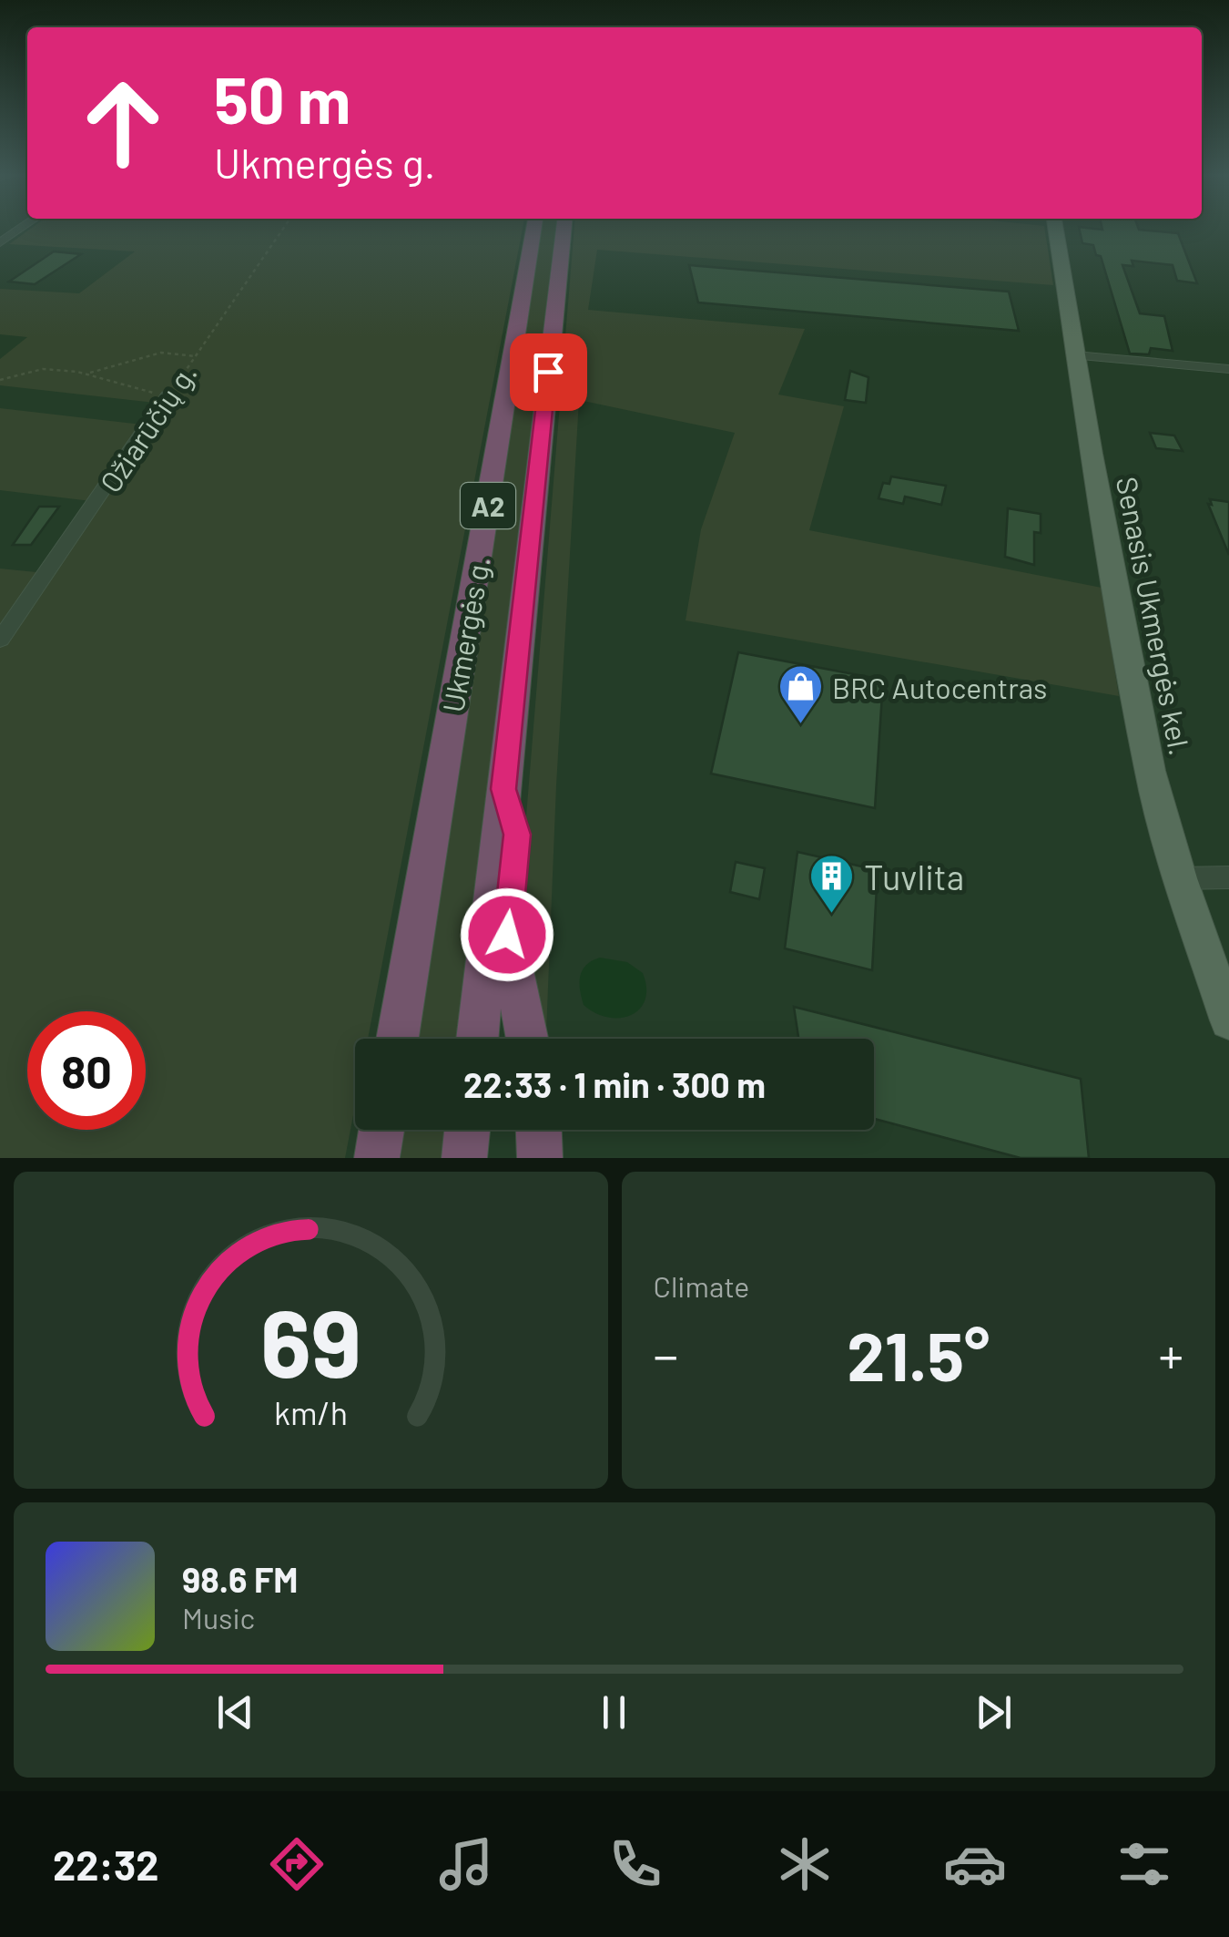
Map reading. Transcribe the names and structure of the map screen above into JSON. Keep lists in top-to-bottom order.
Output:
{
  "streets": {
    "highway": ["A2", "Ukmergės g."],
    "main road": ["Senasis Ukmergės kel."],
    "street": ["Ožiarūčių g."]
  },
  "places": {
    "shop": ["BRC Autocentras"],
    "building": ["Tuvlita"]
  },
  "page": {
    "turn": ["50 m", "Ukmergės g."],
    "limit": "80",
    "trip": "22:33 · 1 min · 300 m",
    "tile": "Climate",
    "heat": ["−", "21.5°", "+"],
    "song": ["98.6 FM", "Music"],
    "tabs": "22:32",
    "gauge": ["69", "km/h"]
  }
}
